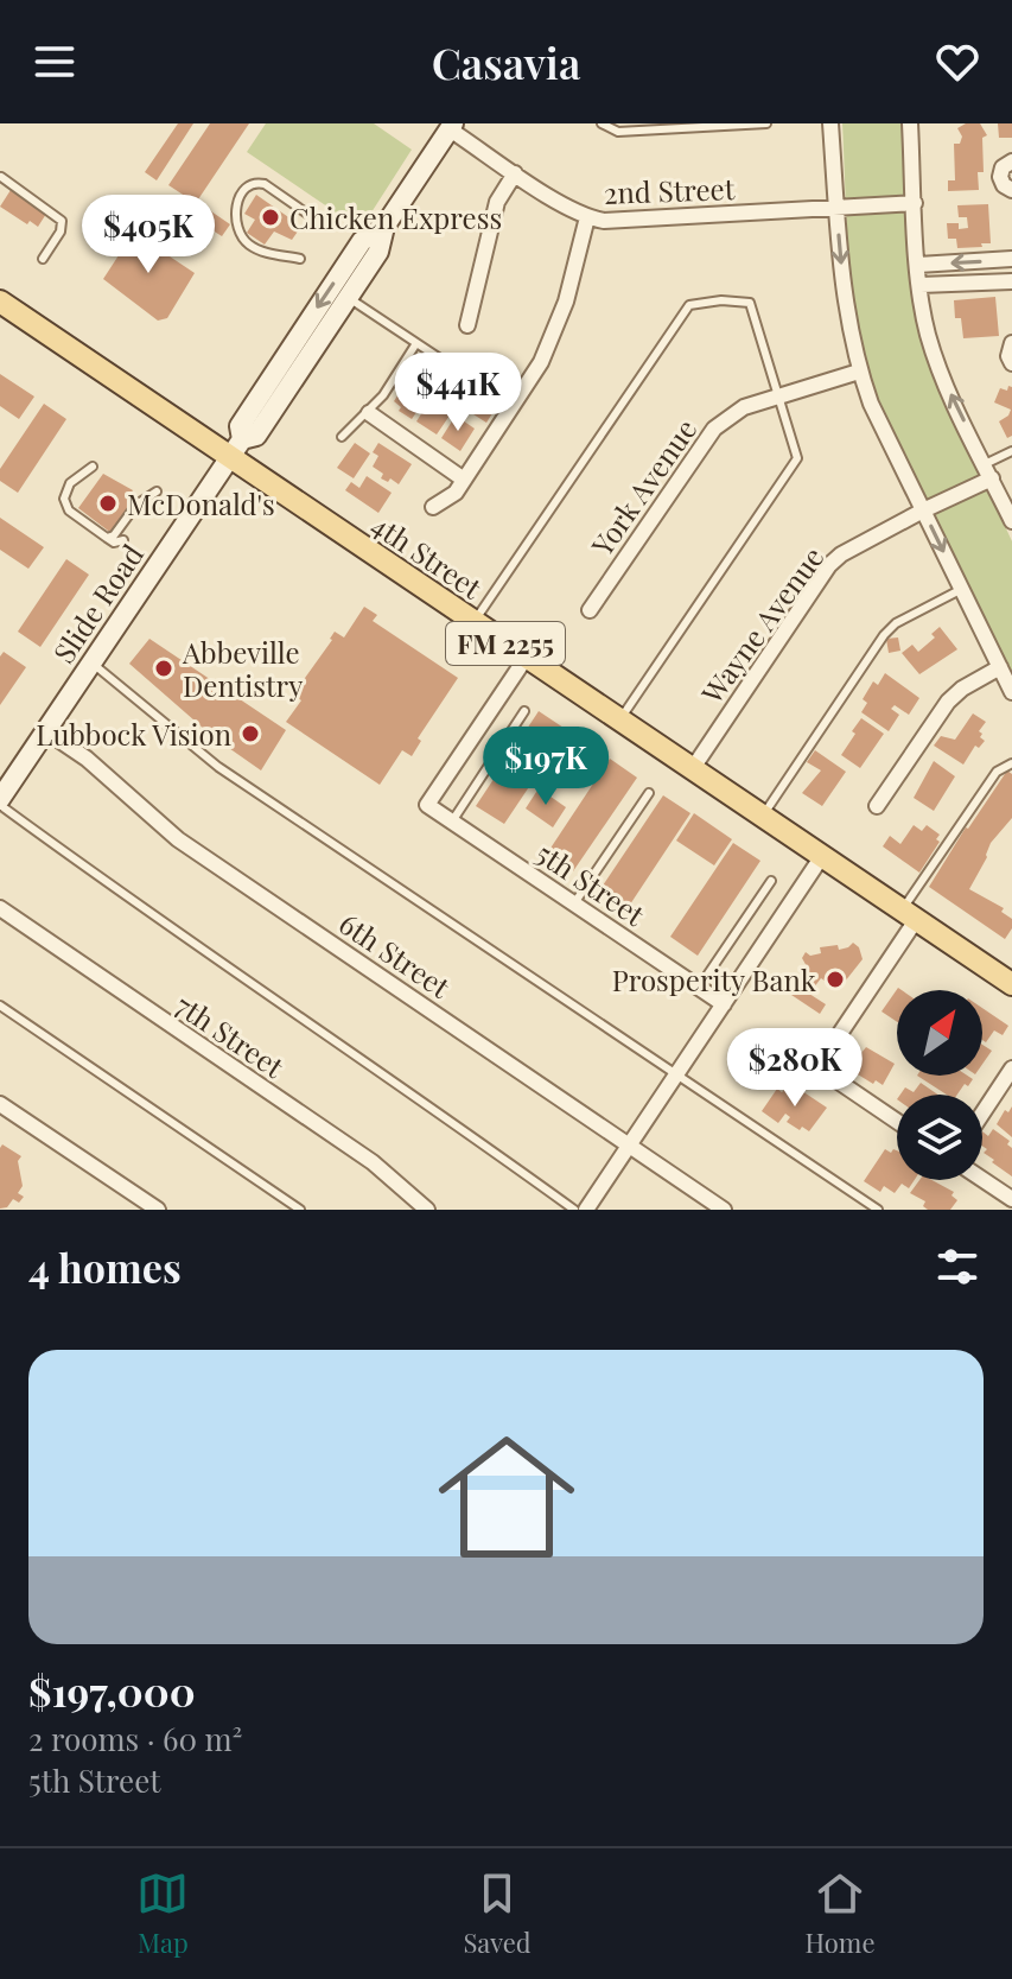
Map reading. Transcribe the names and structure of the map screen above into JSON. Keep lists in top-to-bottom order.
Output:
{
  "streets": {
    "main road": ["4th Street", "Slide Road", "FM 2255"],
    "street": [
      "2nd Street",
      "York Avenue",
      "Wayne Avenue",
      "5th Street",
      "6th Street",
      "7th Street"
    ]
  },
  "crossings": [
    ["2nd Street", "Slide Road"],
    ["4th Street", "Slide Road"],
    ["4th Street", "Wayne Avenue"],
    ["4th Street", "5th Street"],
    ["Slide Road", "6th Street"]
  ],
  "places": [
    "Chicken Express",
    "McDonald's",
    "Abbeville Dentistry",
    "Lubbock Vision",
    "Prosperity Bank"
  ],
  "north": "top right",
  "page": {
    "header": "Casavia",
    "price": [
      "$405K",
      "$441K",
      "$197K",
      "$280K"
    ],
    "heading": "4 homes",
    "list": [
      {
        "name": "$197,000",
        "note": "2 rooms · 60 m² · 5th Street"
      }
    ],
    "tabs": ["Map", "Saved", "Home"]
  }
}
